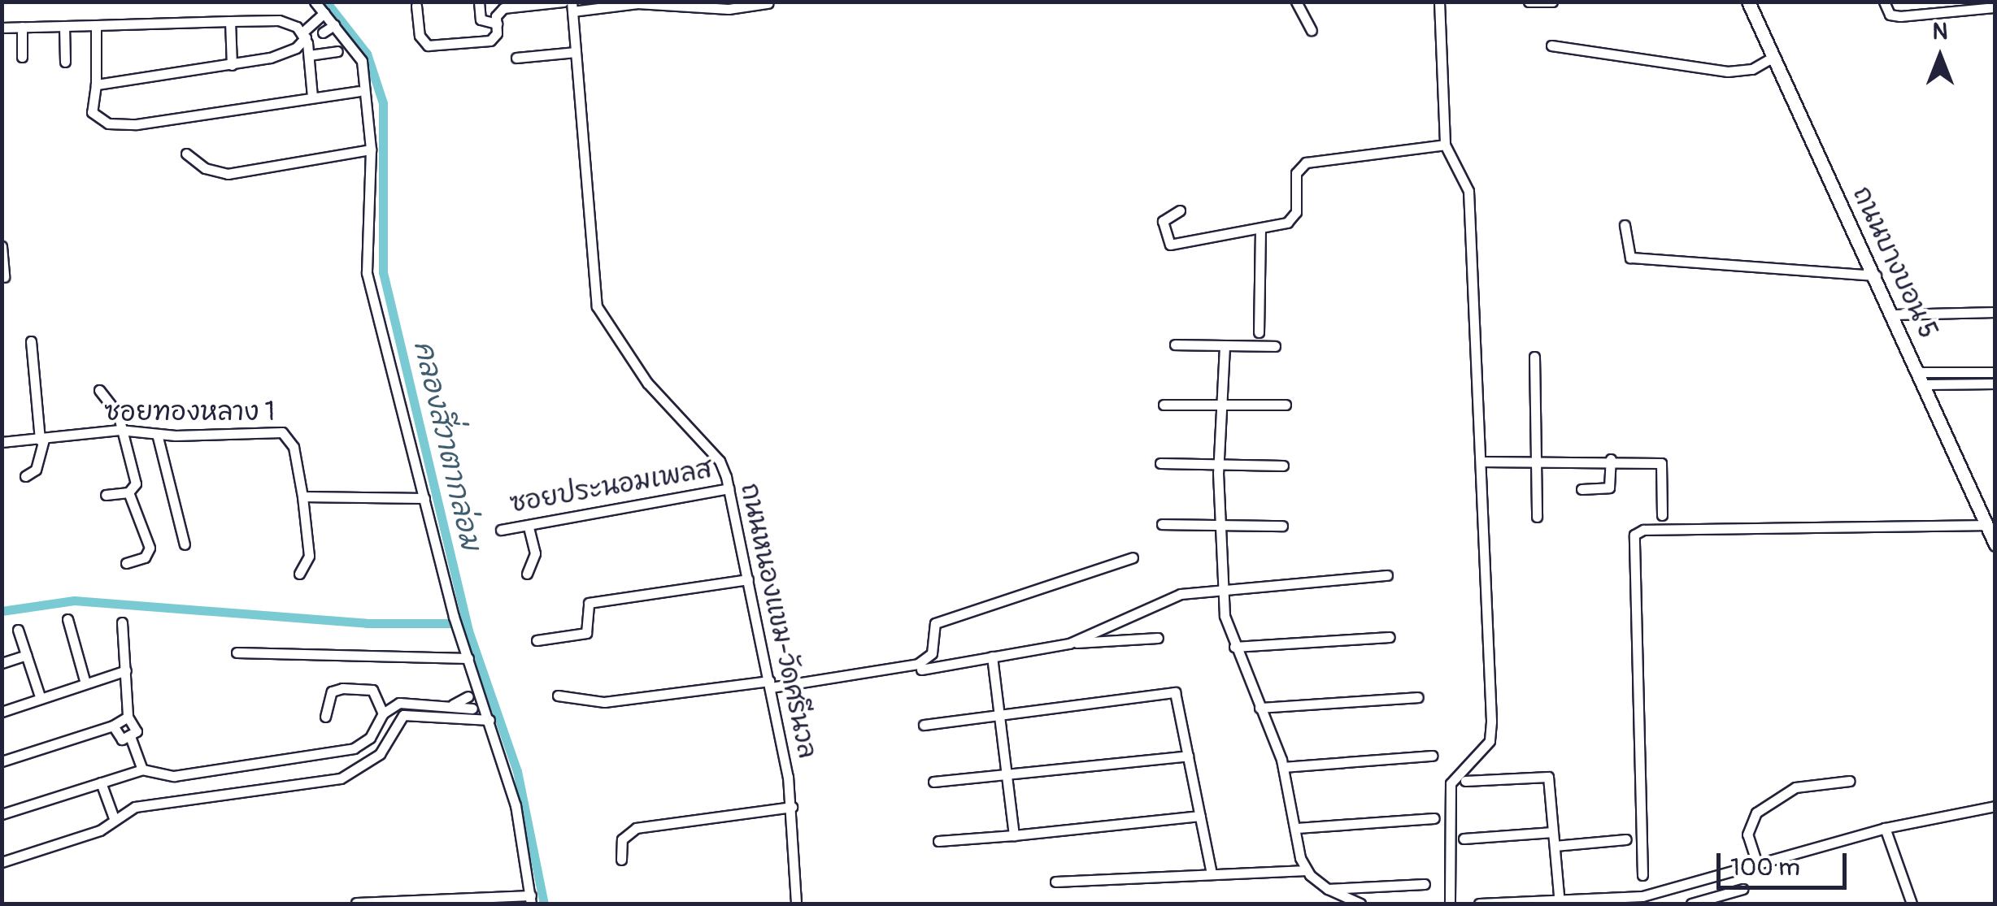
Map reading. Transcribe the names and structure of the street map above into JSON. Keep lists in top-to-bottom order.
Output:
{
  "streets": {
    "main road": ["ถนนบางบอน 5"],
    "street": ["ซอยทองหลาง 1", "ซอยประนอมเพลส", "ถนนหนองแขม-วัดศรีนวล"]
  },
  "crossings": [
    ["ซอยประนอมเพลส", "ถนนหนองแขม-วัดศรีนวล"]
  ],
  "water": ["คลองสี่วาตากล่อม"],
  "scale_bar": "100 m",
  "north": "top"
}
